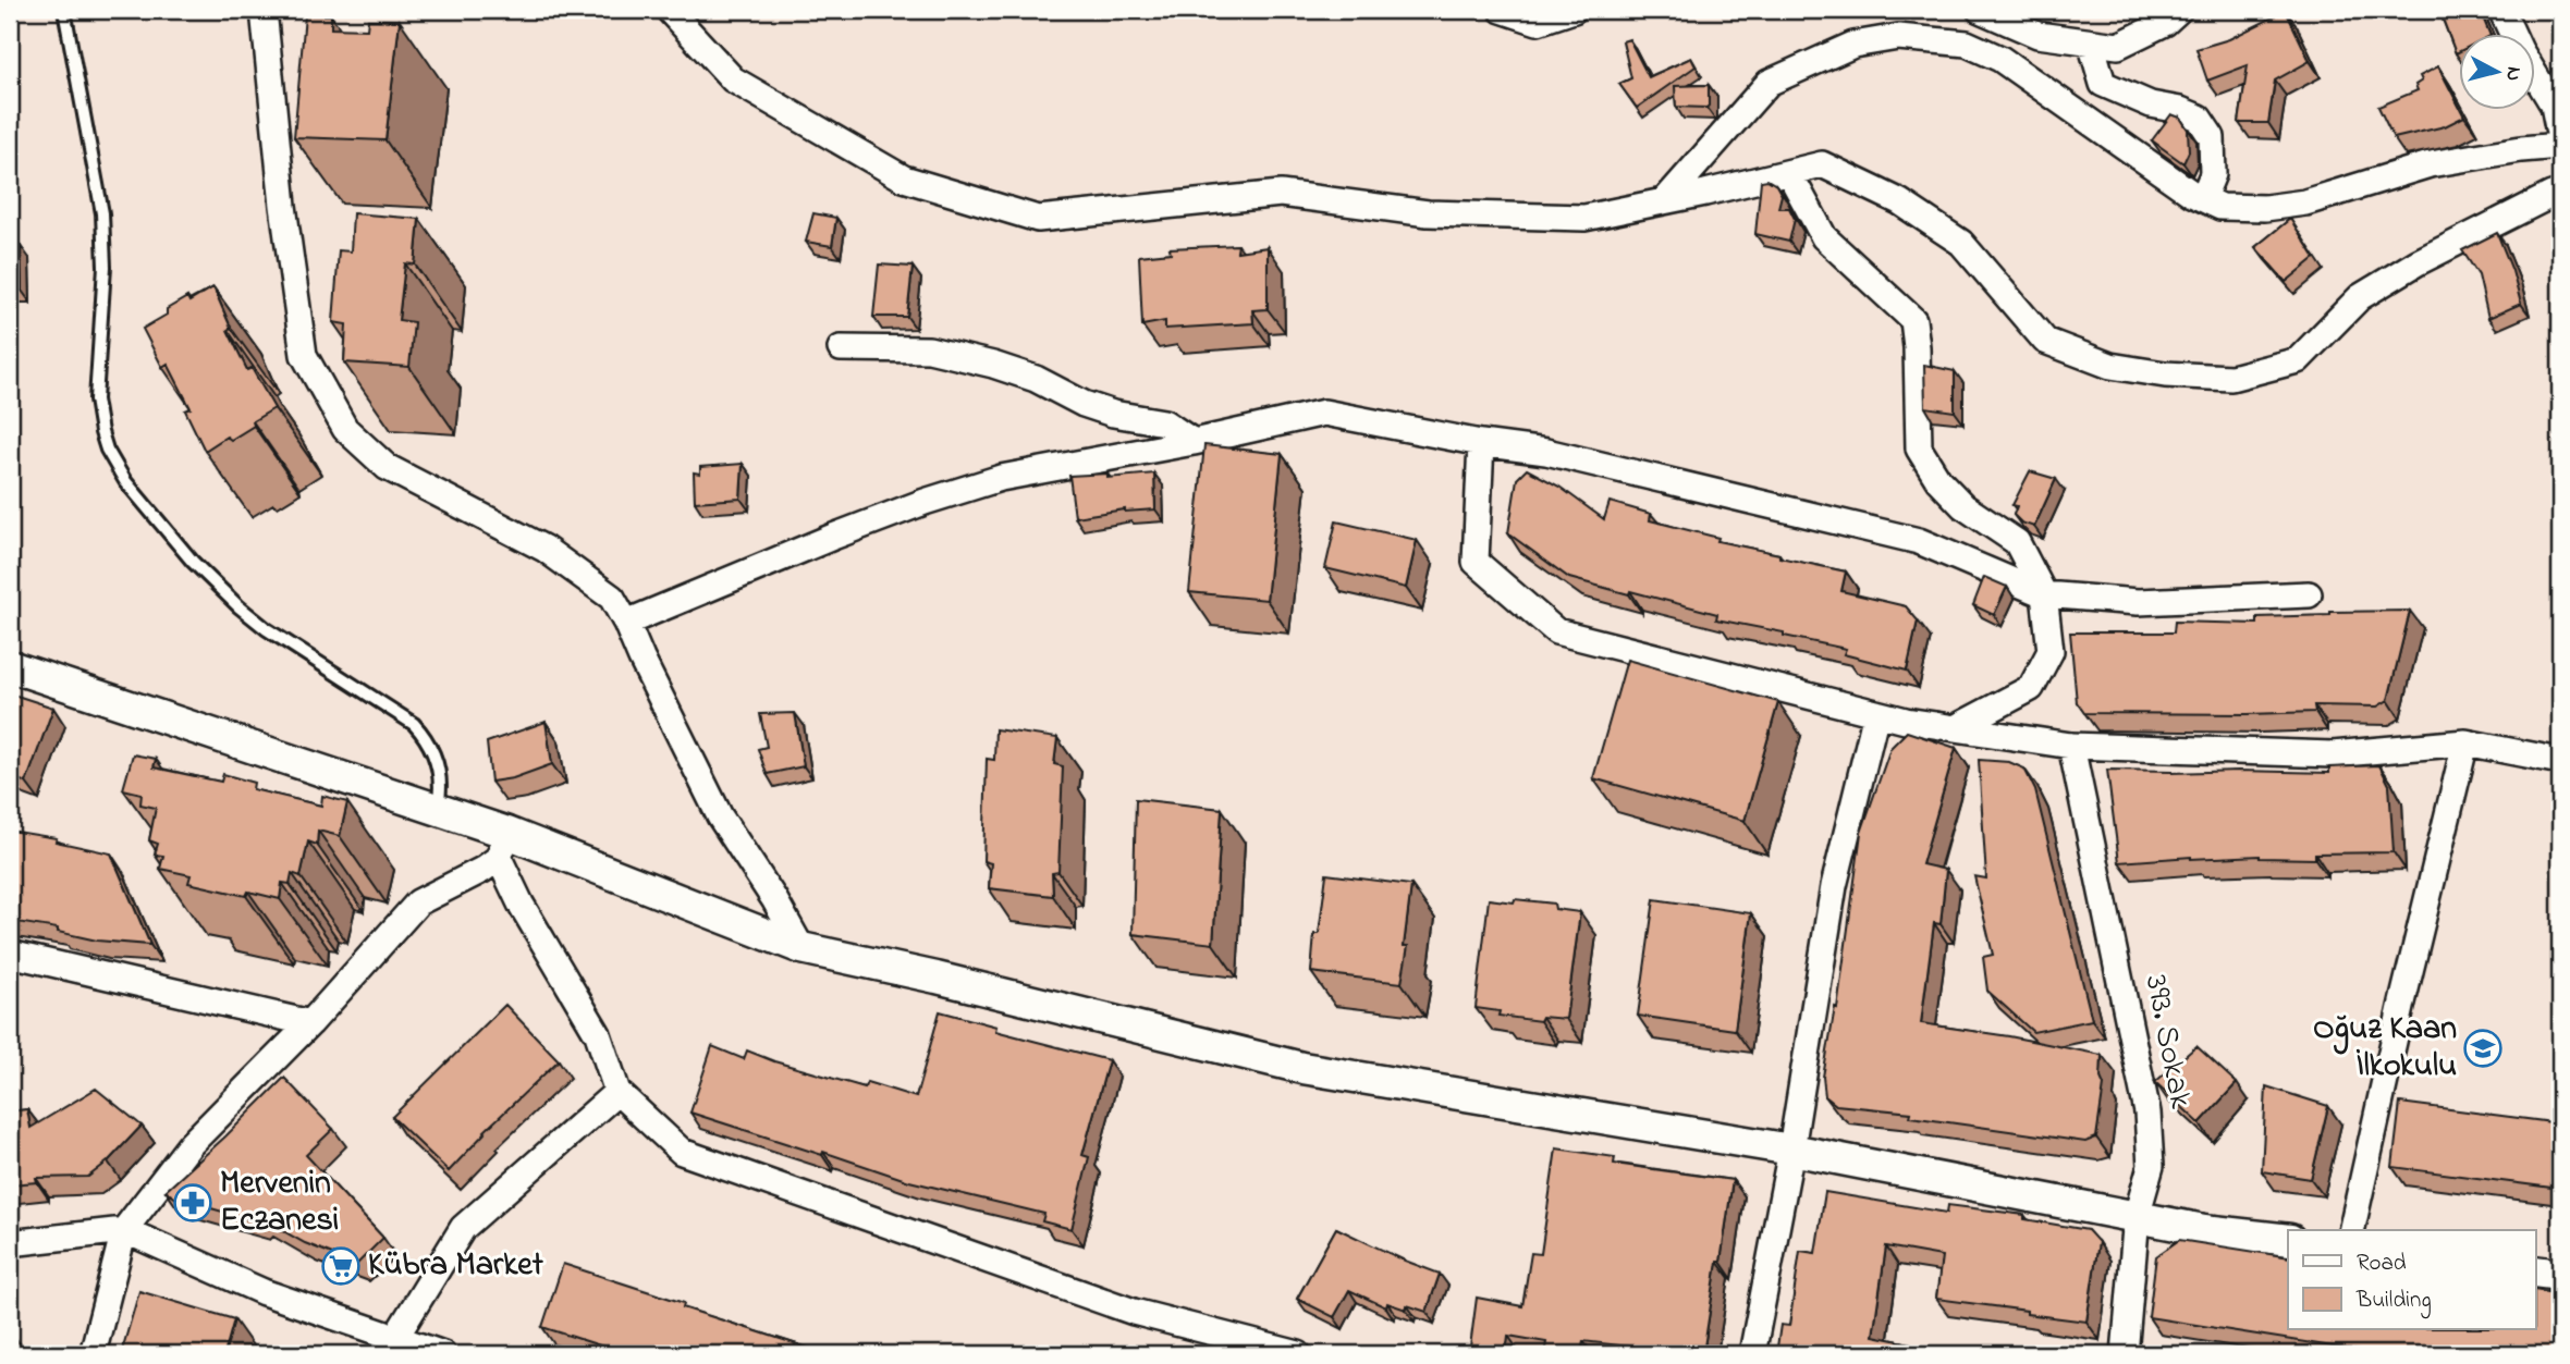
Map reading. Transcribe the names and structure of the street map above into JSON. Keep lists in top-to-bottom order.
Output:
{
  "streets": {
    "street": ["393. Sokak"]
  },
  "places": {
    "school or university": ["Oğuz Kaan İlkokulu"],
    "pharmacy": ["Mervenin Eczanesi"],
    "supermarket": ["Kübra Market"]
  },
  "legend": ["Road", "Building"],
  "north": "right"
}
